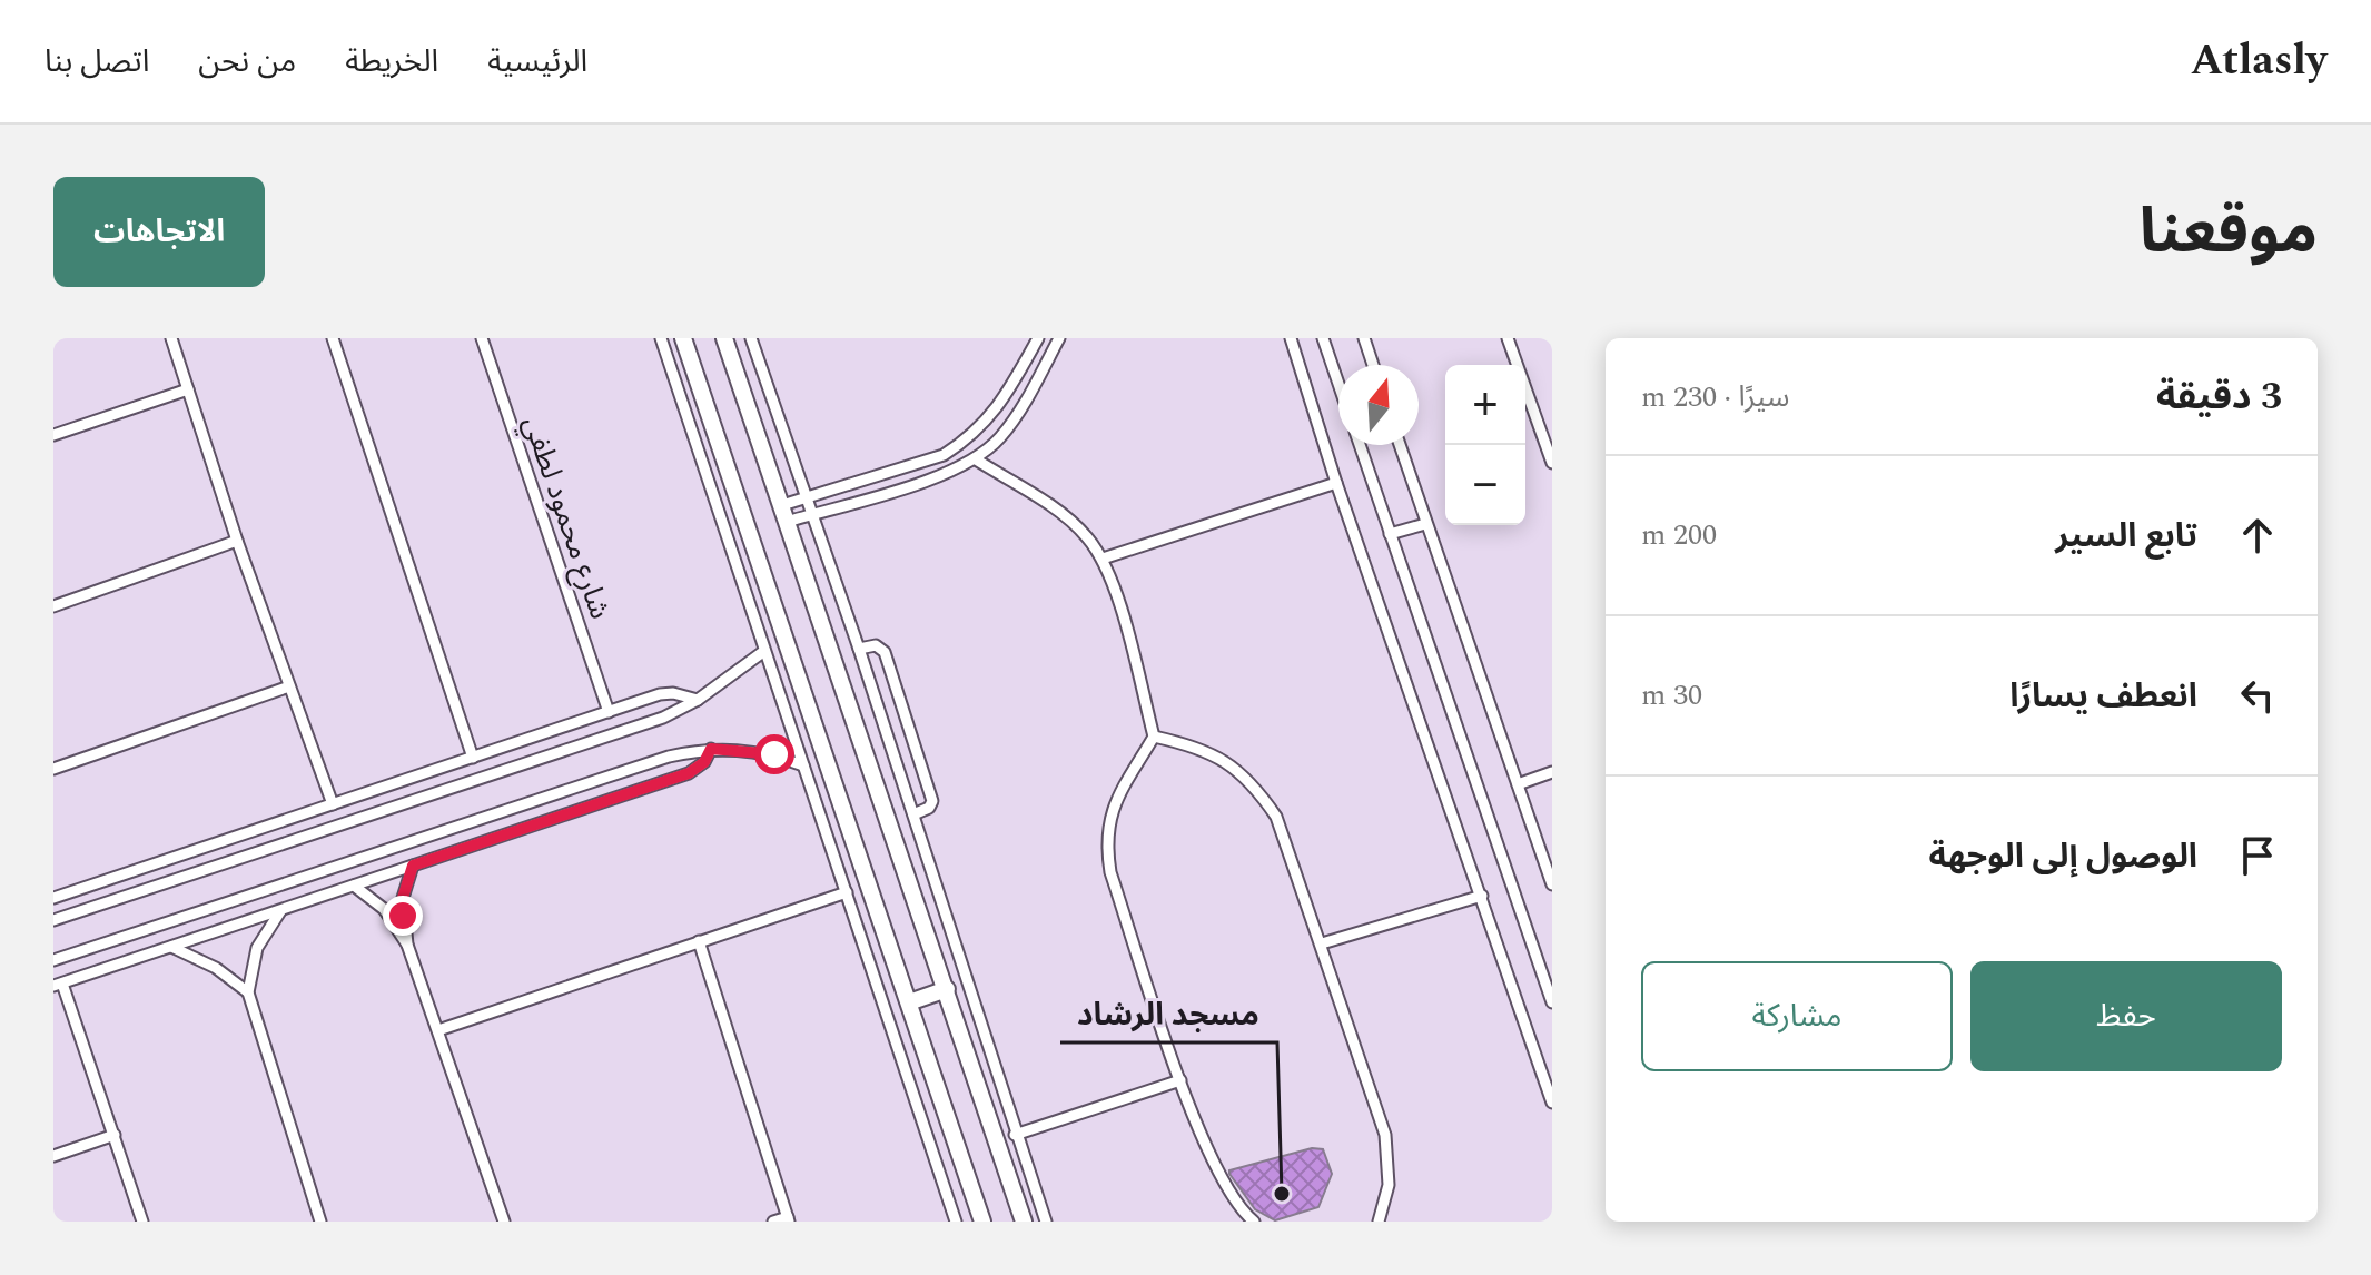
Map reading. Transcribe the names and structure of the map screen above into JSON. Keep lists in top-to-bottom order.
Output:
{
  "streets": {
    "street": ["شارع محمود لطفي"]
  },
  "places": ["مسجد الرشاد"],
  "north": "top",
  "page": {
    "header": "Atlasly",
    "nav": [
      "الرئيسية",
      "الخريطة",
      "من نحن",
      "اتصل بنا"
    ],
    "title": "موقعنا",
    "buttons": [
      "الاتجاهات",
      ["حفظ", "مشاركة"]
    ],
    "heading": ["3 دقيقة", "سيرًا · 230 m"],
    "map_buttons": ["+", "−"],
    "list": [
      ["تابع السير", "200 m"],
      ["انعطف يسارًا", "30 m"],
      "الوصول إلى الوجهة"
    ]
  }
}
